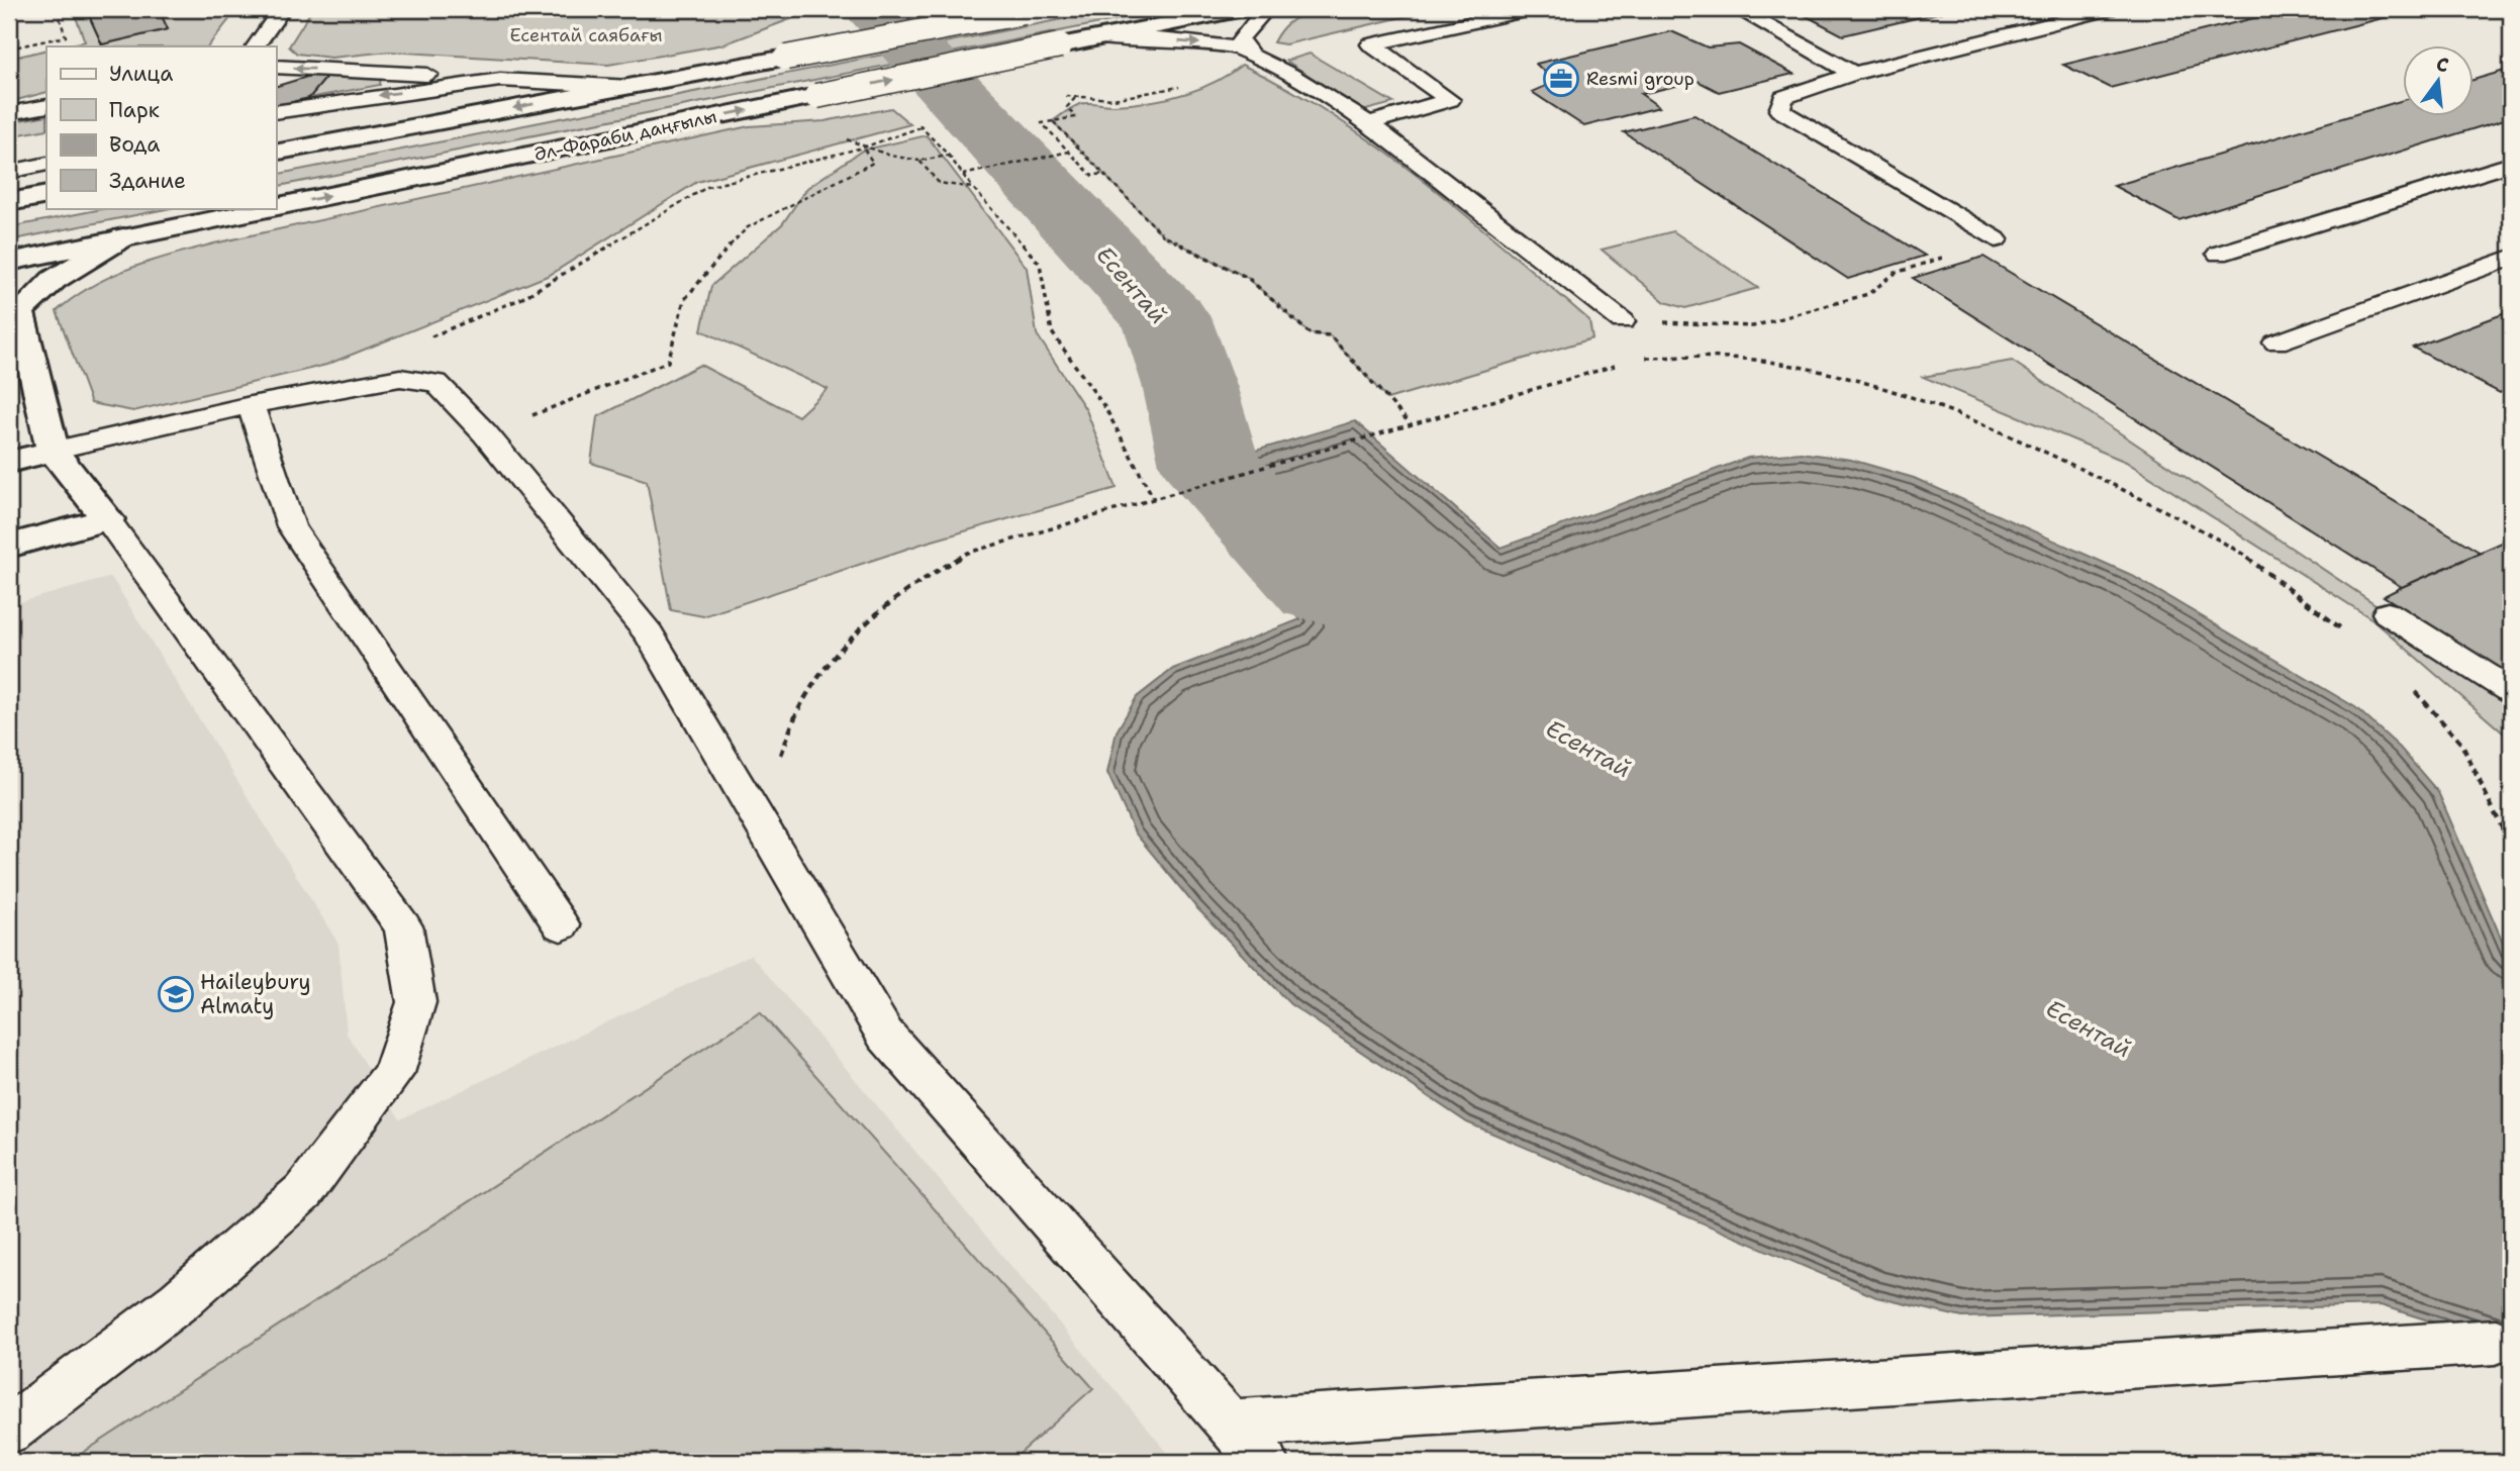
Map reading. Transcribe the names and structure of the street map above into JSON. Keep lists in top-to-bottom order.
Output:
{
  "streets": {
    "main road": ["Әл-Фараби даңғылы"]
  },
  "water": ["Есентай"],
  "parks": ["Есентай саябағы"],
  "places": {
    "office": ["Resmi group"],
    "school or university": ["Haileybury Almaty"]
  },
  "legend": [
    "Улица",
    "Парк",
    "Вода",
    "Здание"
  ],
  "north": "top"
}
